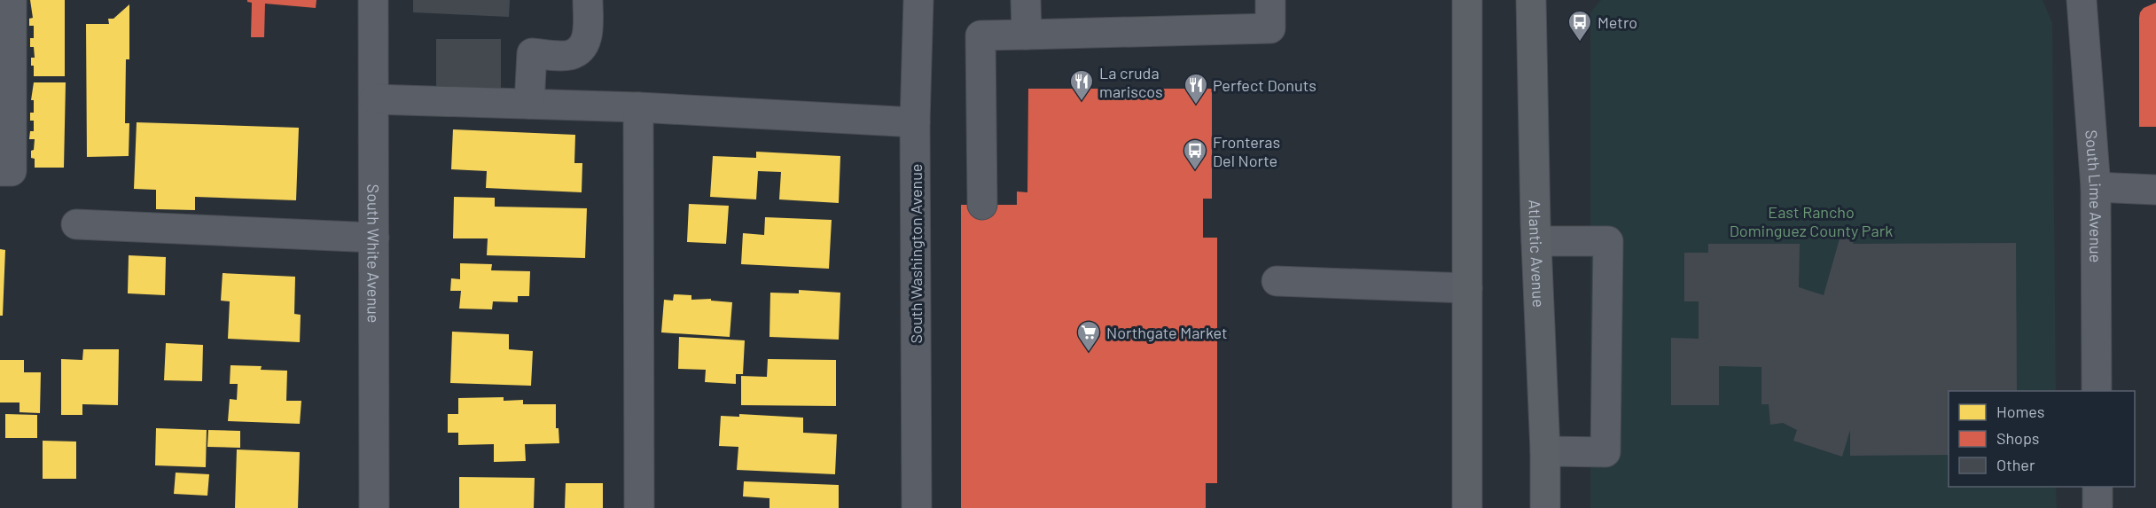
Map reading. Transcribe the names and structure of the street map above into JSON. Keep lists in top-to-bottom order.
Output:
{
  "streets": {
    "main road": ["Atlantic Avenue"],
    "street": ["South Lime Avenue", "South White Avenue", "South Washington Avenue"]
  },
  "parks": ["East Rancho Dominguez County Park"],
  "places": {
    "bus stop": ["Metro", "Fronteras Del Norte"],
    "restaurant": ["La cruda mariscos", "Perfect Donuts"],
    "supermarket": ["Northgate Market"]
  },
  "legend": ["Homes", "Shops", "Other"]
}
